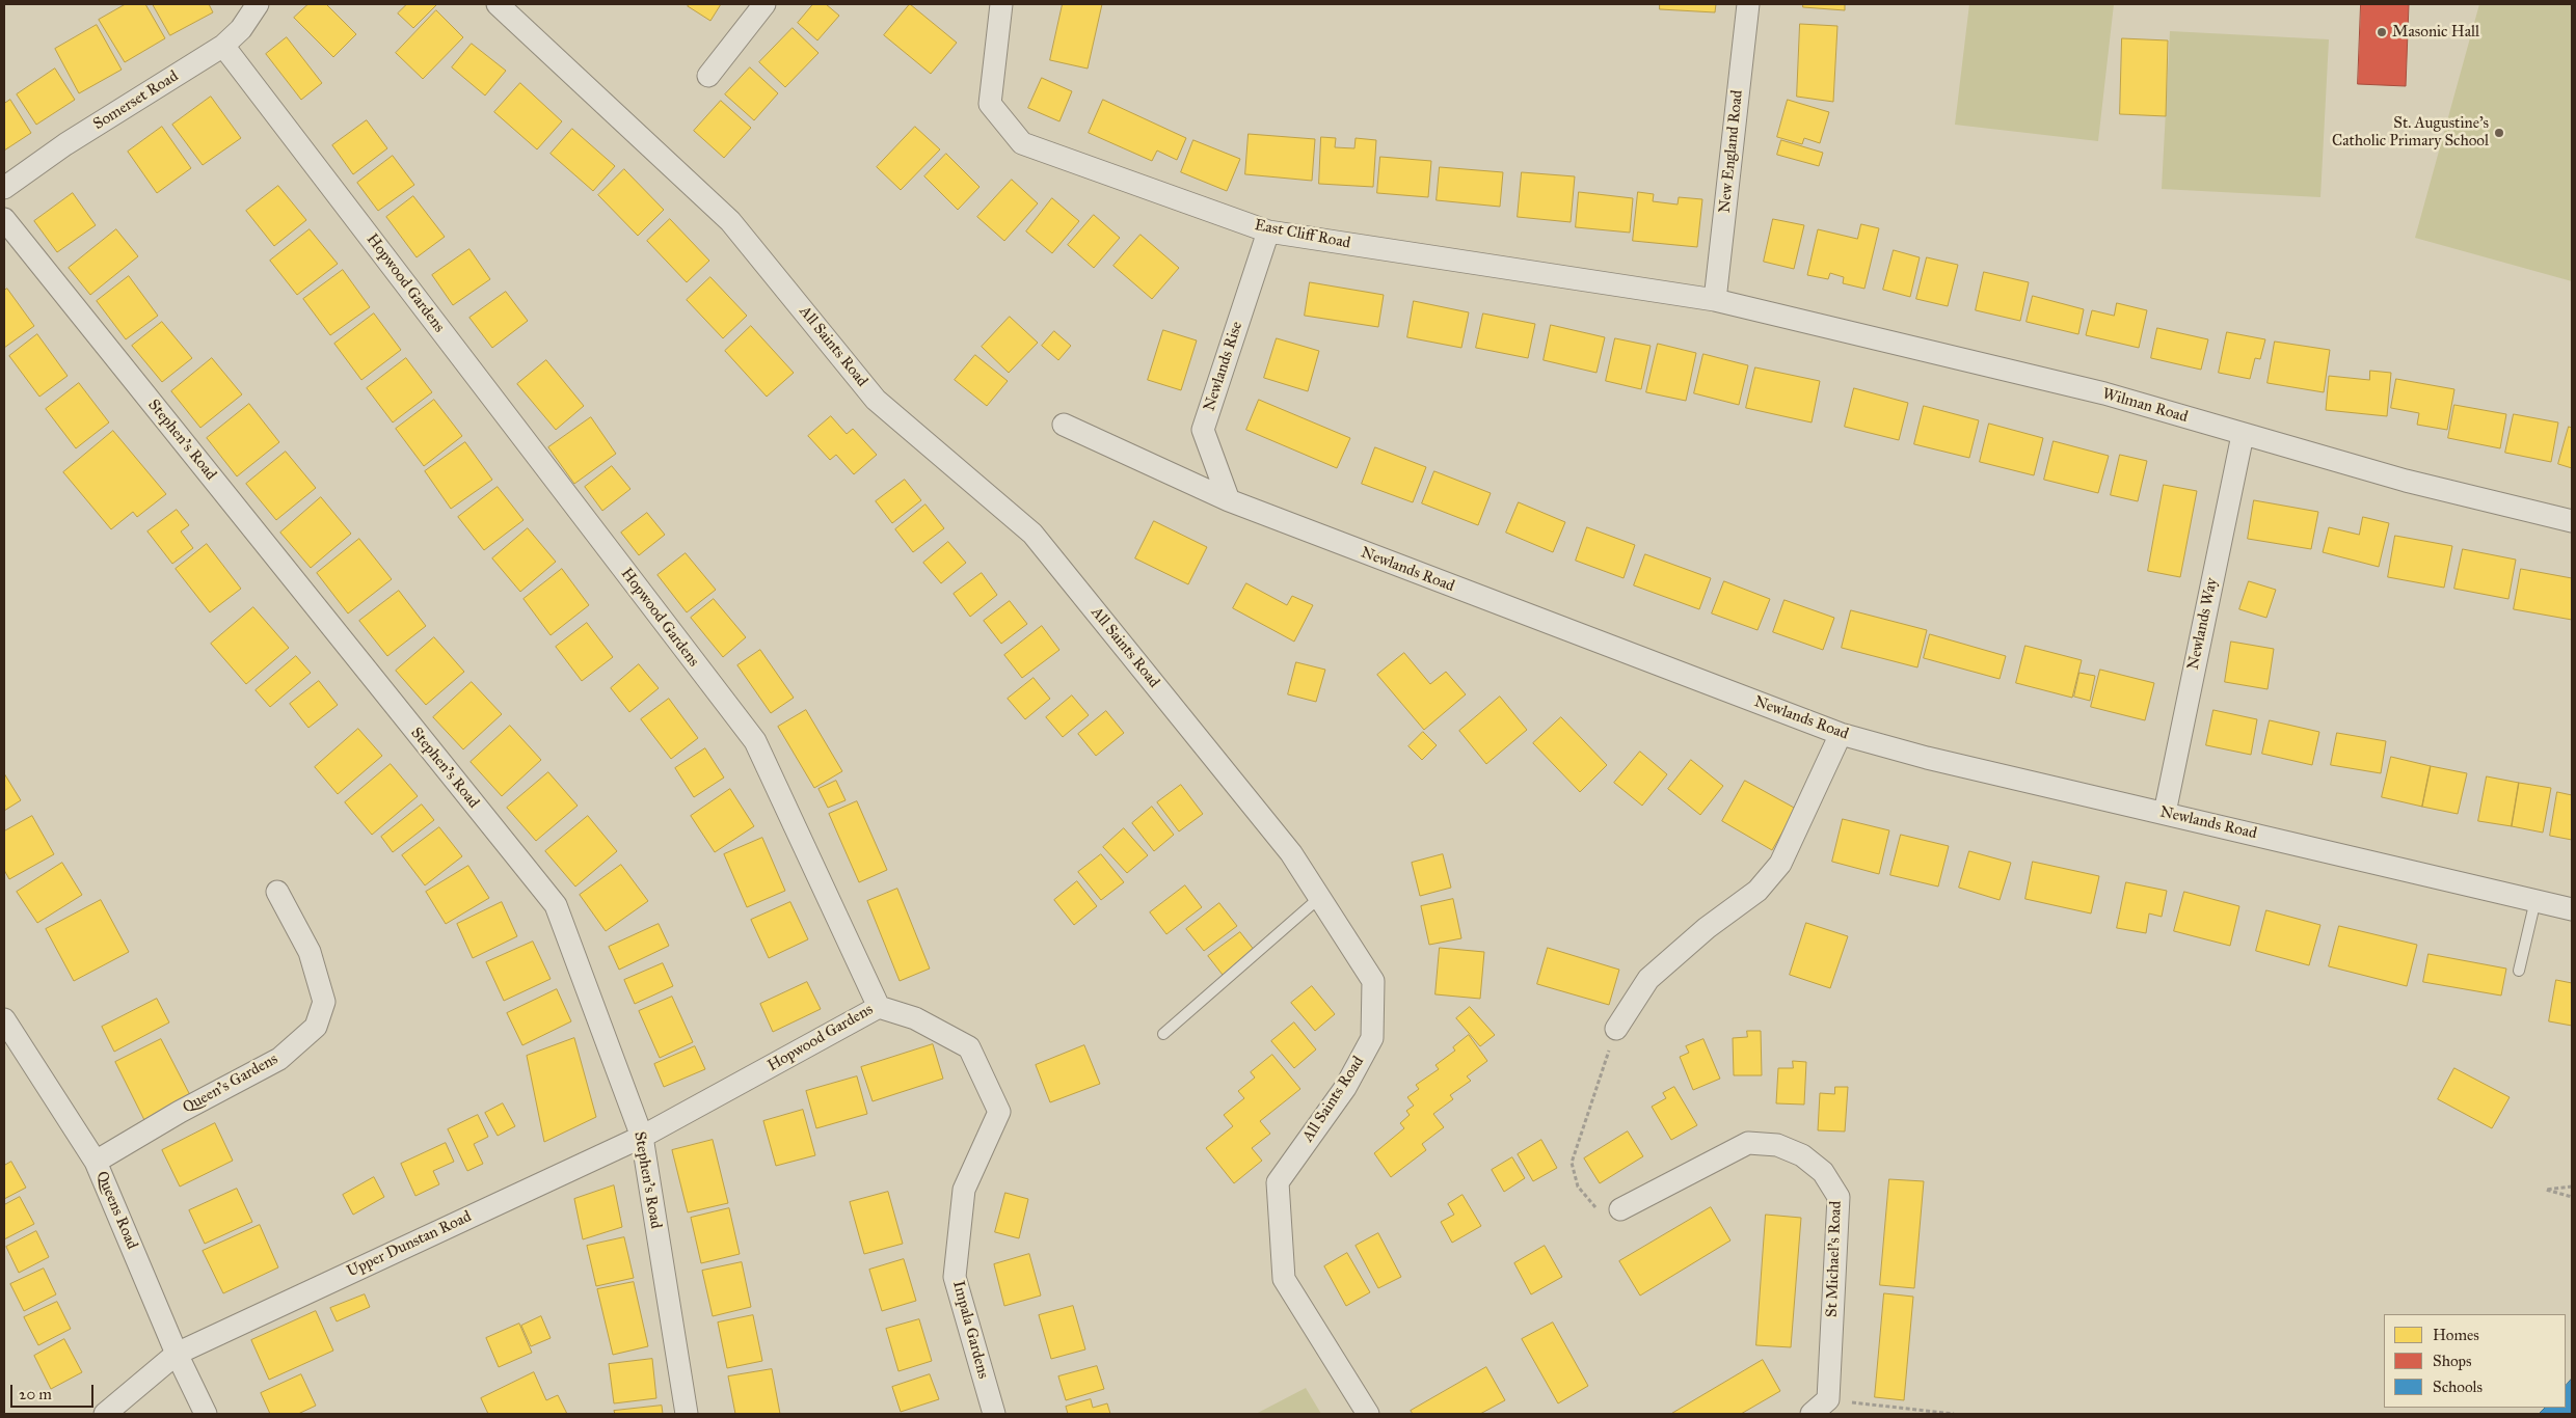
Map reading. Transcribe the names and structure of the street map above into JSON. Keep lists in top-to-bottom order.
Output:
{
  "streets": {
    "street": [
      "Somerset Road",
      "New England Road",
      "East Cliff Road",
      "Hopwood Gardens",
      "All Saints Road",
      "Newlands Rise",
      "Wilman Road",
      "Stephen's Road",
      "Newlands Road",
      "Newlands Way",
      "Queen's Gardens",
      "Queens Road",
      "Upper Dunstan Road",
      "St Michael's Road",
      "Impala Gardens"
    ]
  },
  "crossings": [
    ["Somerset Road", "Hopwood Gardens"],
    ["New England Road", "East Cliff Road"],
    ["New England Road", "Wilman Road"],
    ["East Cliff Road", "Newlands Rise"],
    ["East Cliff Road", "Wilman Road"],
    ["Hopwood Gardens", "Stephen's Road"],
    ["Hopwood Gardens", "Upper Dunstan Road"],
    ["Hopwood Gardens", "Impala Gardens"],
    ["Newlands Rise", "Newlands Road"],
    ["Wilman Road", "Newlands Way"],
    ["Stephen's Road", "Upper Dunstan Road"],
    ["Newlands Road", "Newlands Way"],
    ["Queen's Gardens", "Queens Road"],
    ["Queens Road", "Upper Dunstan Road"]
  ],
  "places": ["Masonic Hall", "St. Augustine's Catholic Primary School"],
  "legend": ["Homes", "Shops", "Schools"],
  "scale_bar": "20 m"
}
